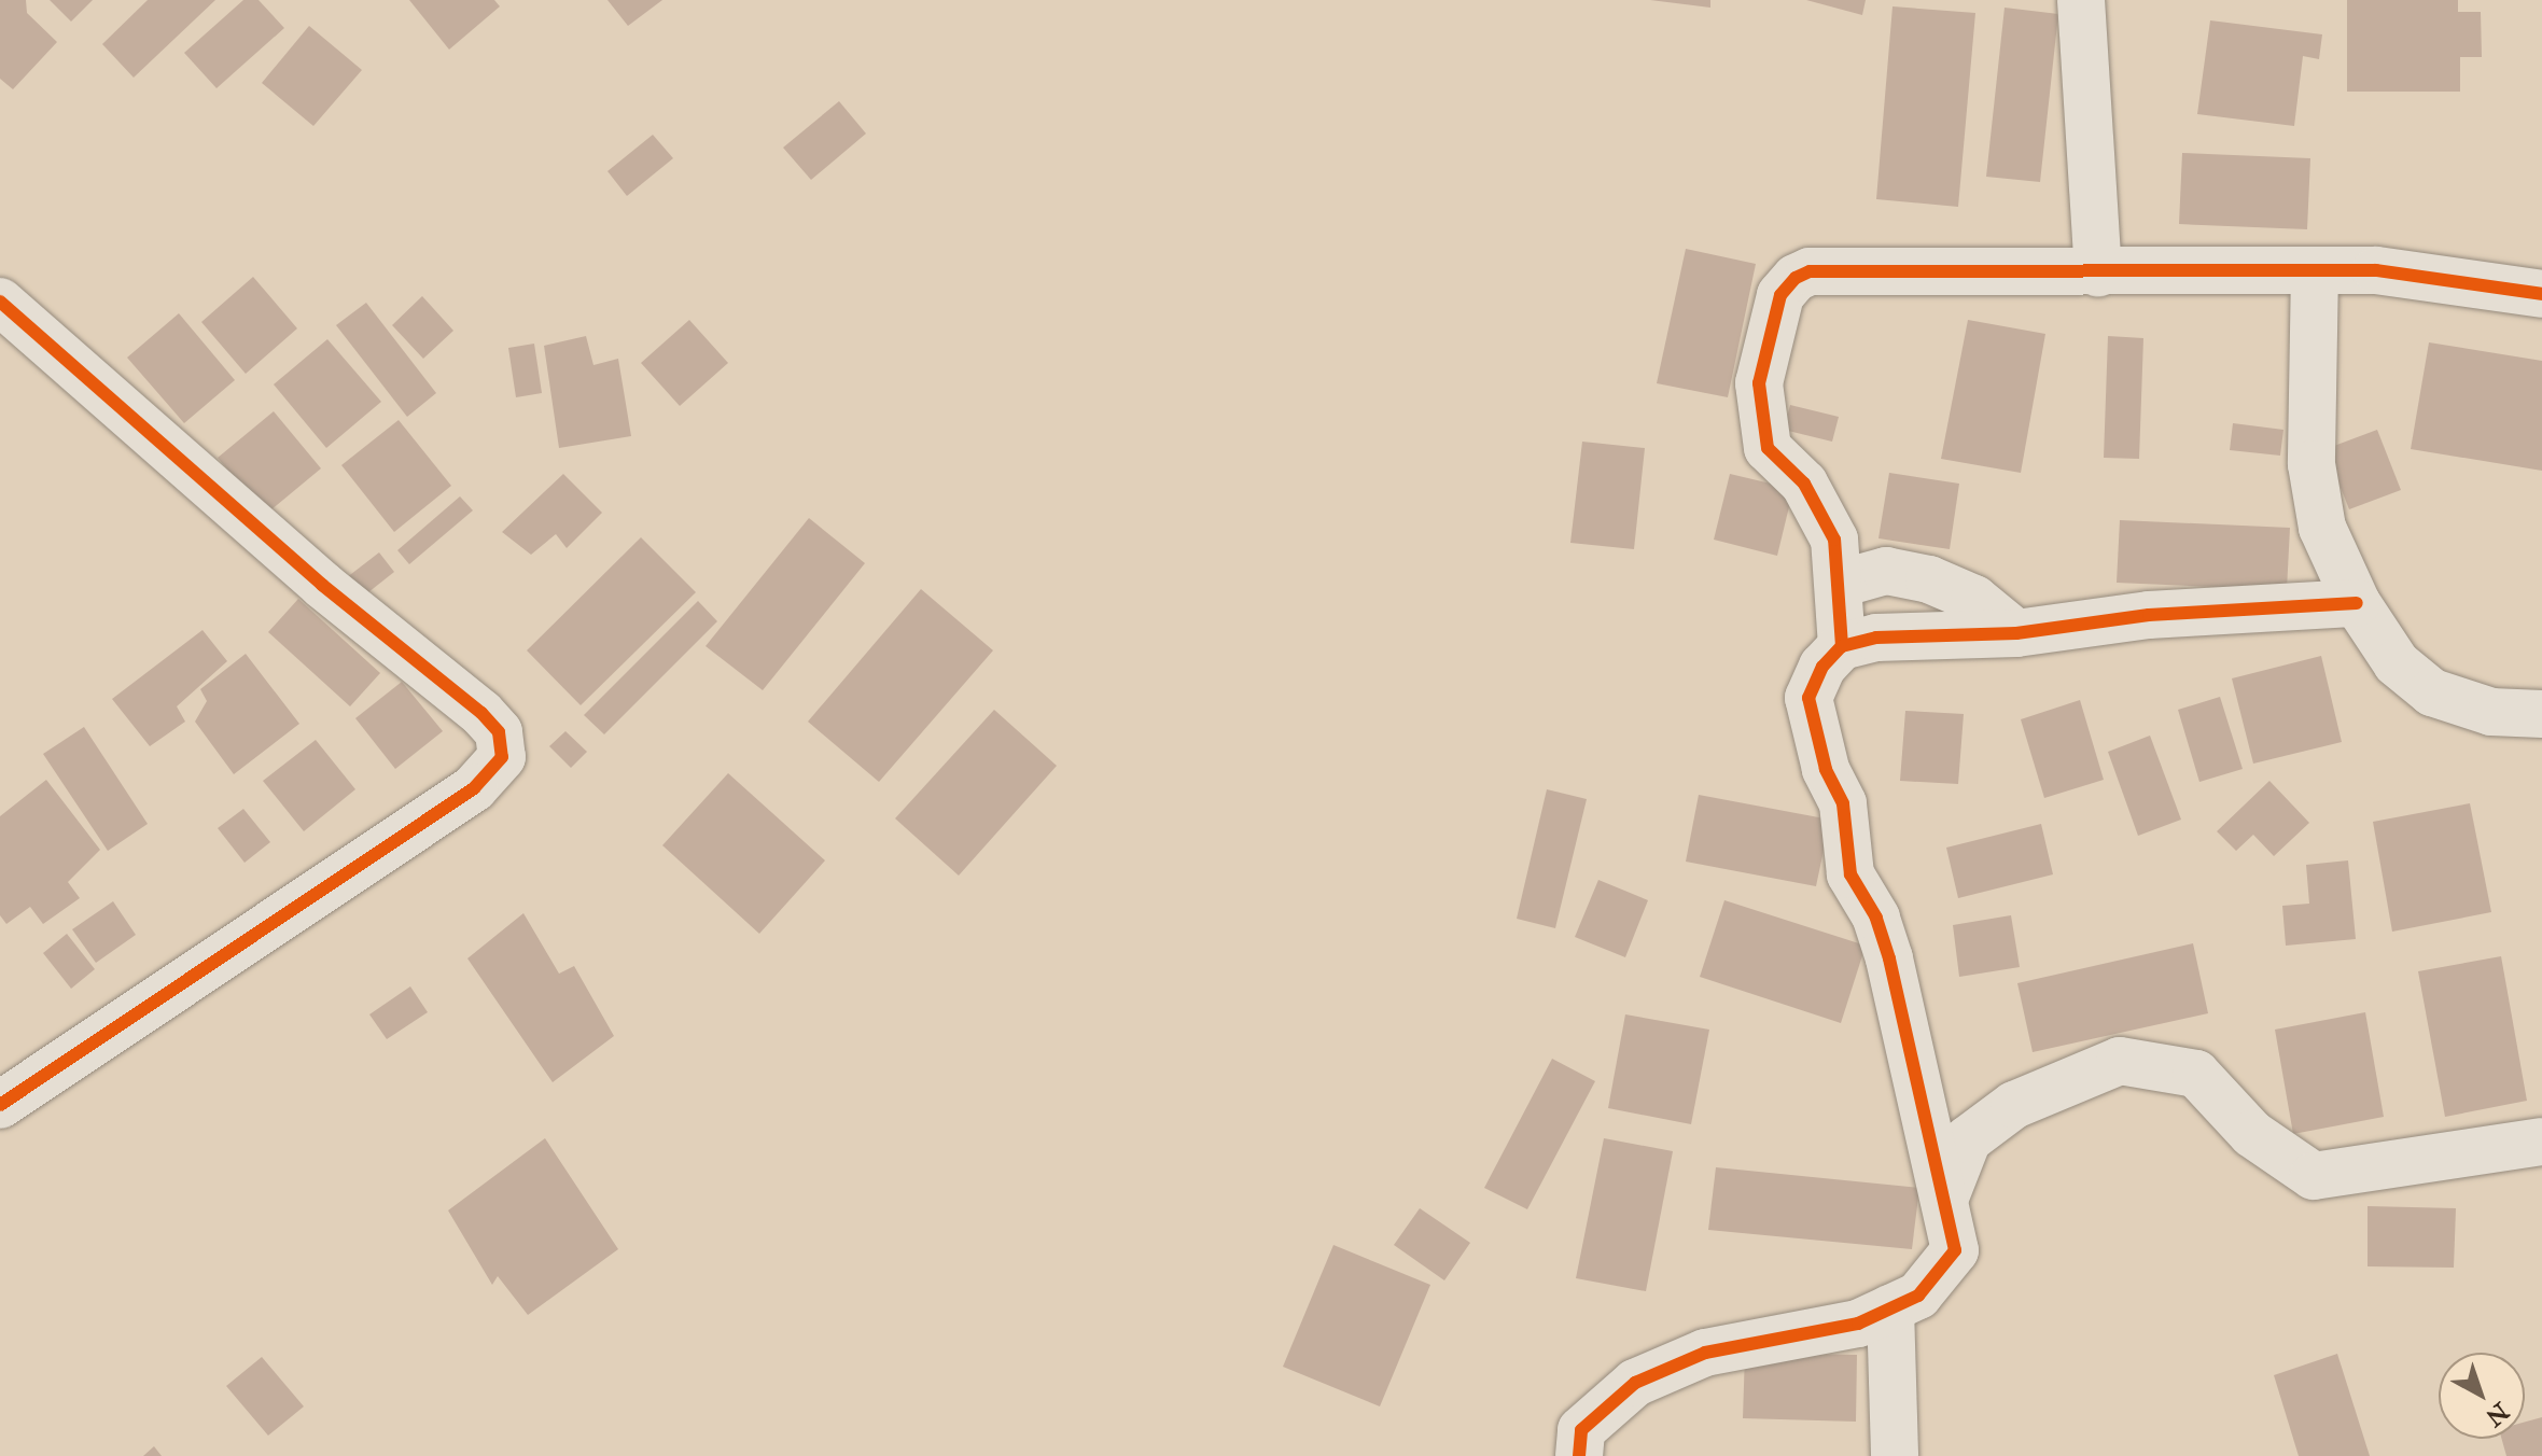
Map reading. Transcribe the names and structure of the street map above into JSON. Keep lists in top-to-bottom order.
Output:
{
  "north": "bottom right"
}
